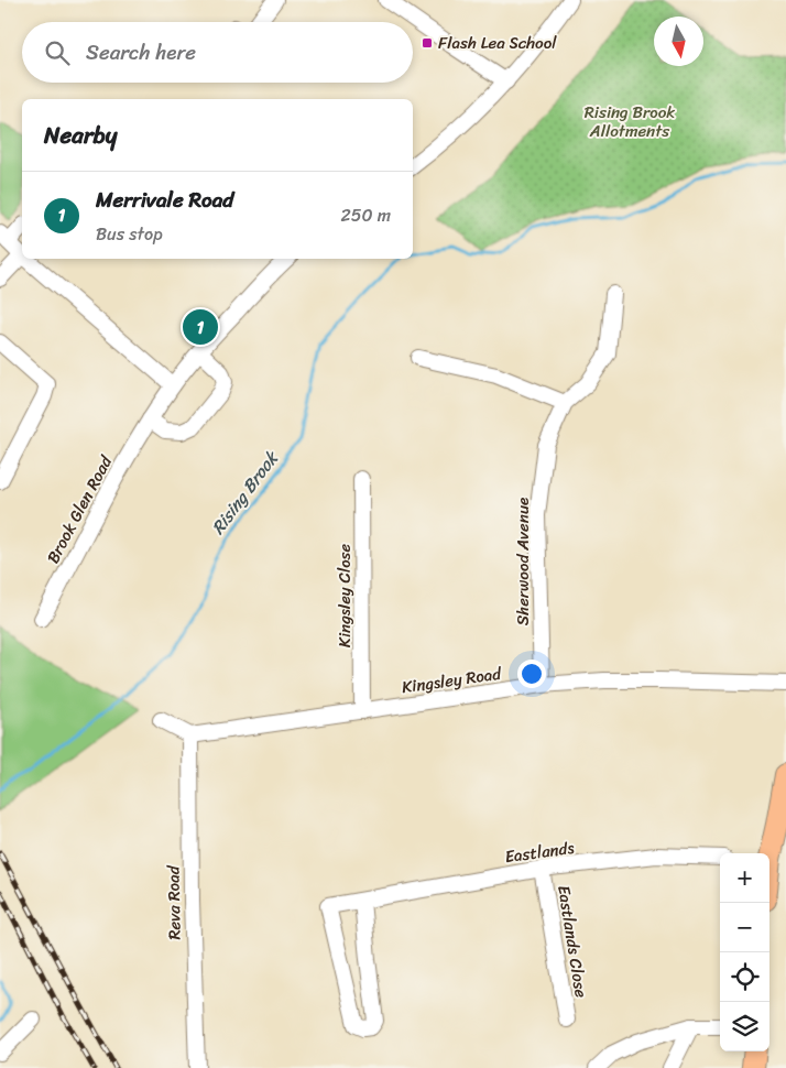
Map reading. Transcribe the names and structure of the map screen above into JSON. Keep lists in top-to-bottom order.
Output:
{
  "streets": {
    "street": [
      "Brook Glen Road",
      "Sherwood Avenue",
      "Kingsley Close",
      "Kingsley Road",
      "Eastlands",
      "Reva Road",
      "Eastlands Close"
    ]
  },
  "crossings": [
    ["Sherwood Avenue", "Kingsley Road"],
    ["Kingsley Close", "Kingsley Road"],
    ["Kingsley Road", "Reva Road"],
    ["Eastlands", "Eastlands Close"]
  ],
  "water": ["Rising Brook"],
  "parks": ["Rising Brook Allotments"],
  "places": {
    "transit": ["Flash Lea School"]
  },
  "north": "bottom",
  "page": {
    "search": "Search here",
    "heading": "Nearby",
    "list": [
      {
        "mark": "1",
        "name": "Merrivale Road",
        "note": "Bus stop",
        "value": "250 m"
      }
    ],
    "pins": "1",
    "map_buttons": ["+", "−"]
  }
}
